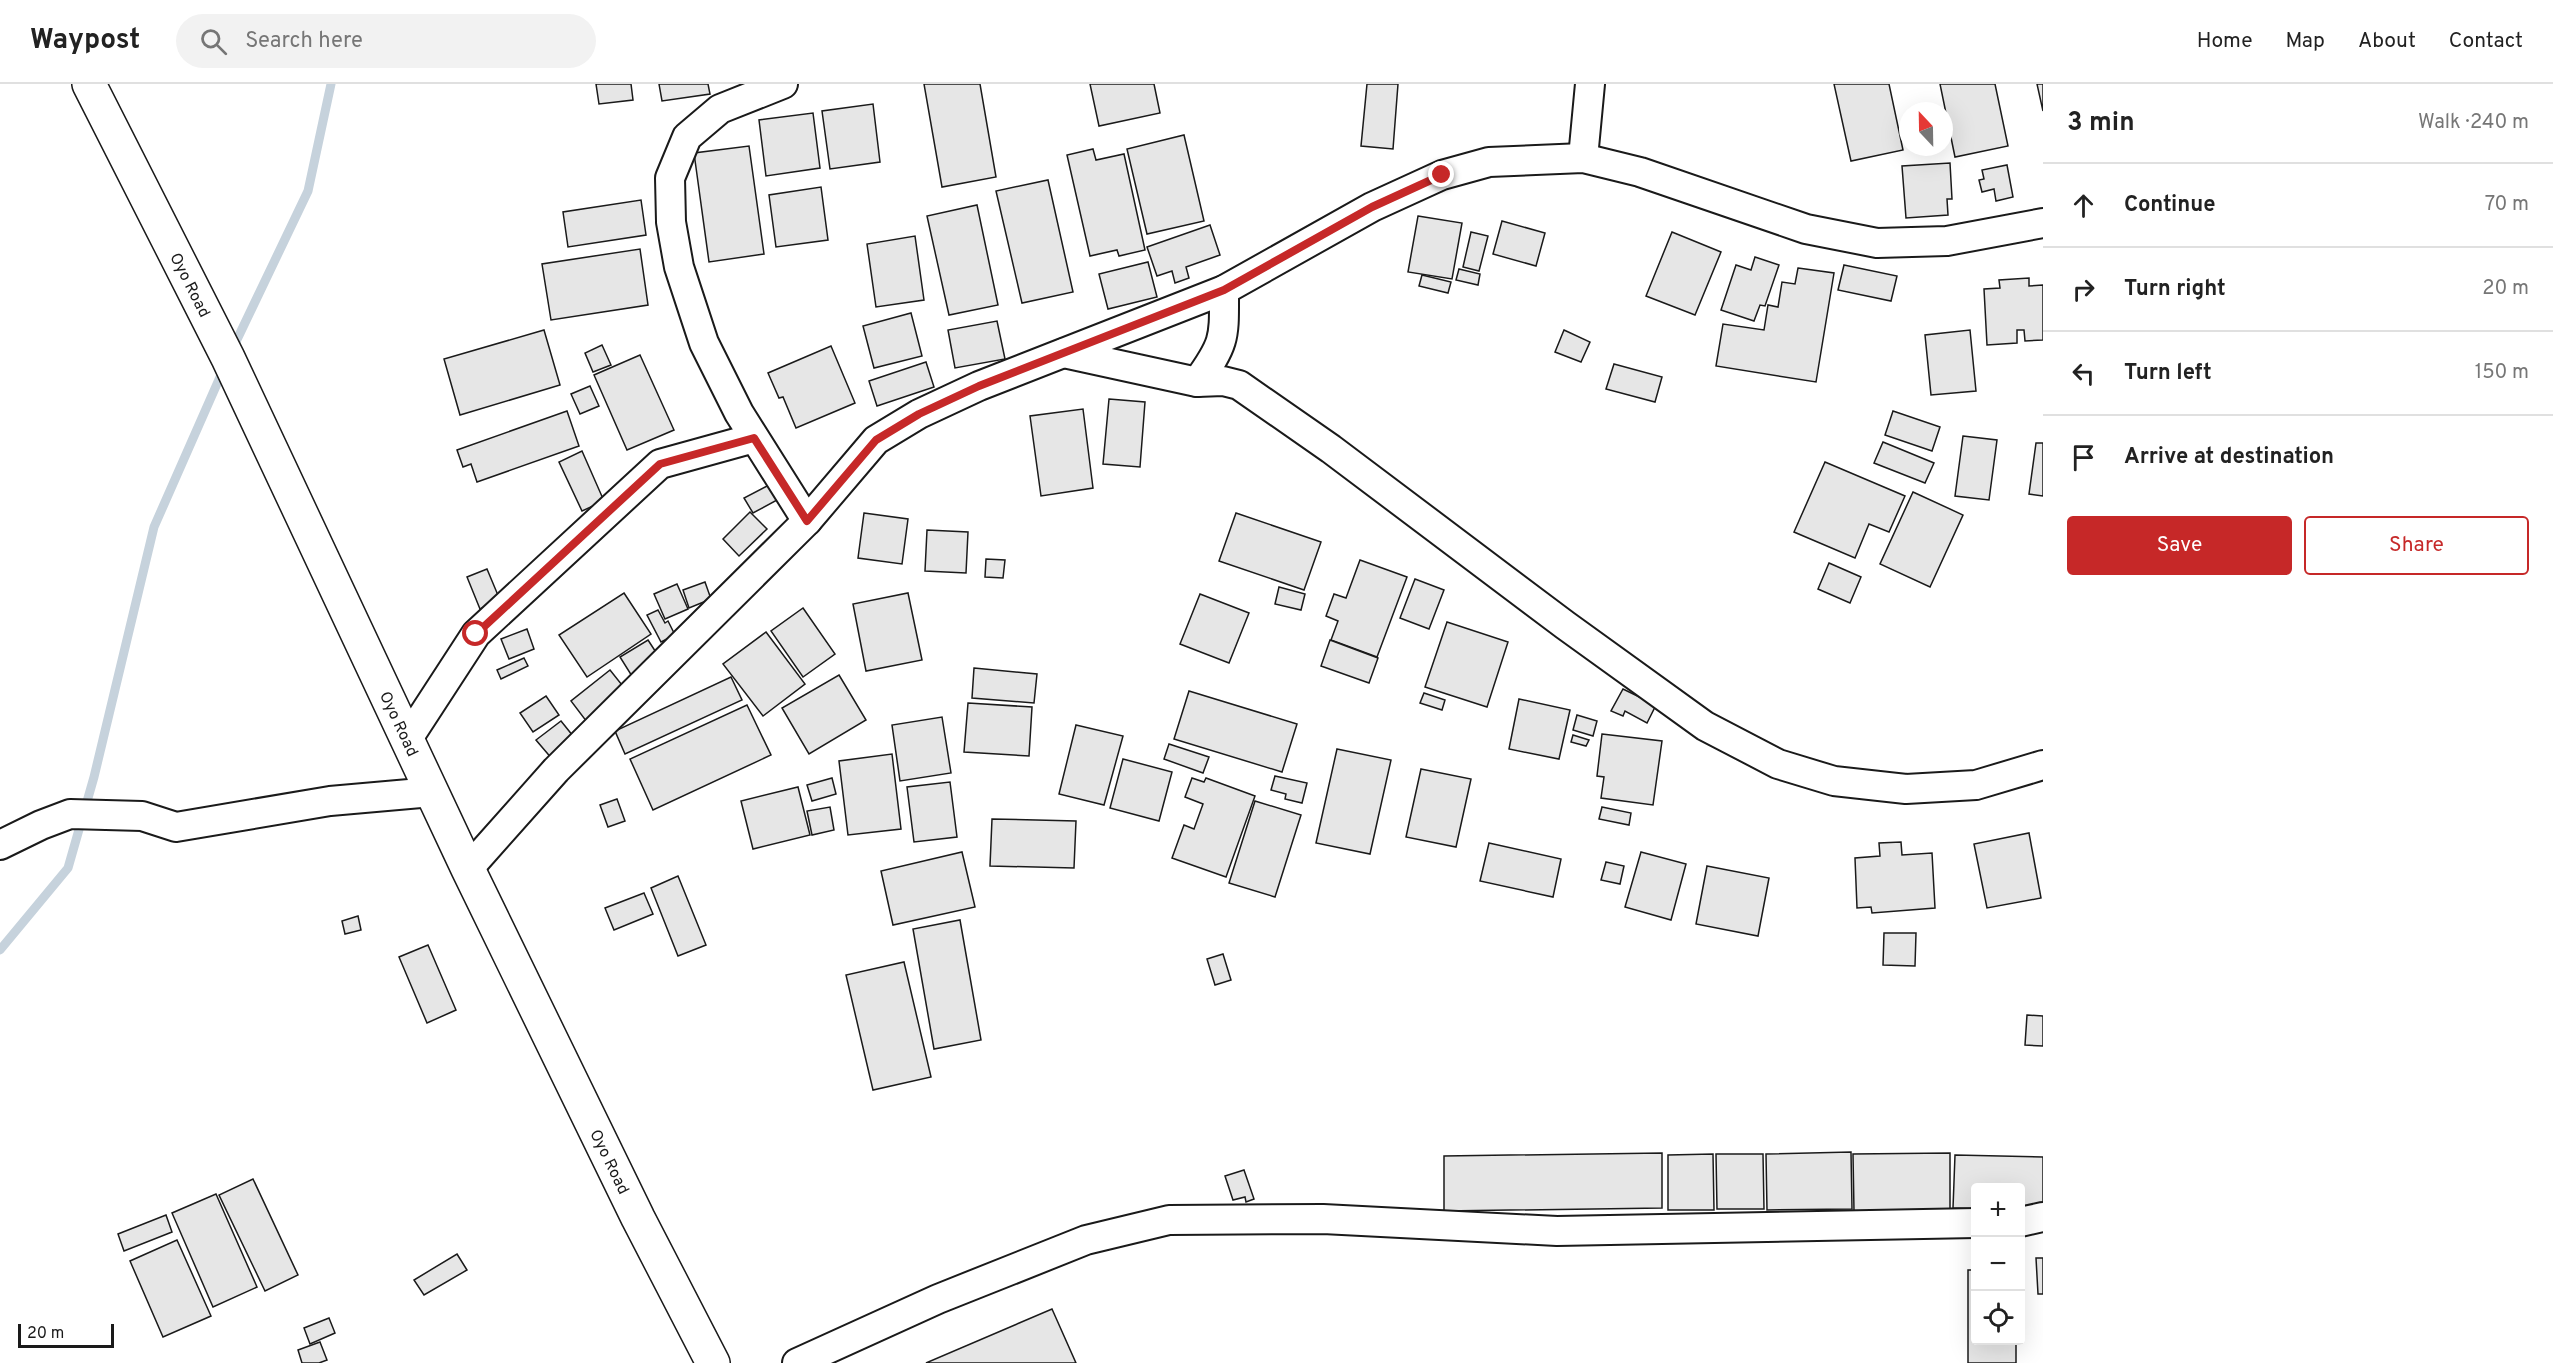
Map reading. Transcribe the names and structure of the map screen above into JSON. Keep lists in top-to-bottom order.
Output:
{
  "streets": {
    "highway": ["Oyo Road"]
  },
  "scale_bar": "20 m",
  "north": "top",
  "page": {
    "header": "Waypost",
    "search": "Search here",
    "nav": [
      "Home",
      "Map",
      "About",
      "Contact"
    ],
    "heading": ["3 min", "Walk · 240 m"],
    "list": [
      ["Continue", "70 m"],
      ["Turn right", "20 m"],
      ["Turn left", "150 m"],
      "Arrive at destination"
    ],
    "buttons": ["Save", "Share"],
    "map_buttons": ["+", "−"],
    "scale": "20 m"
  }
}
